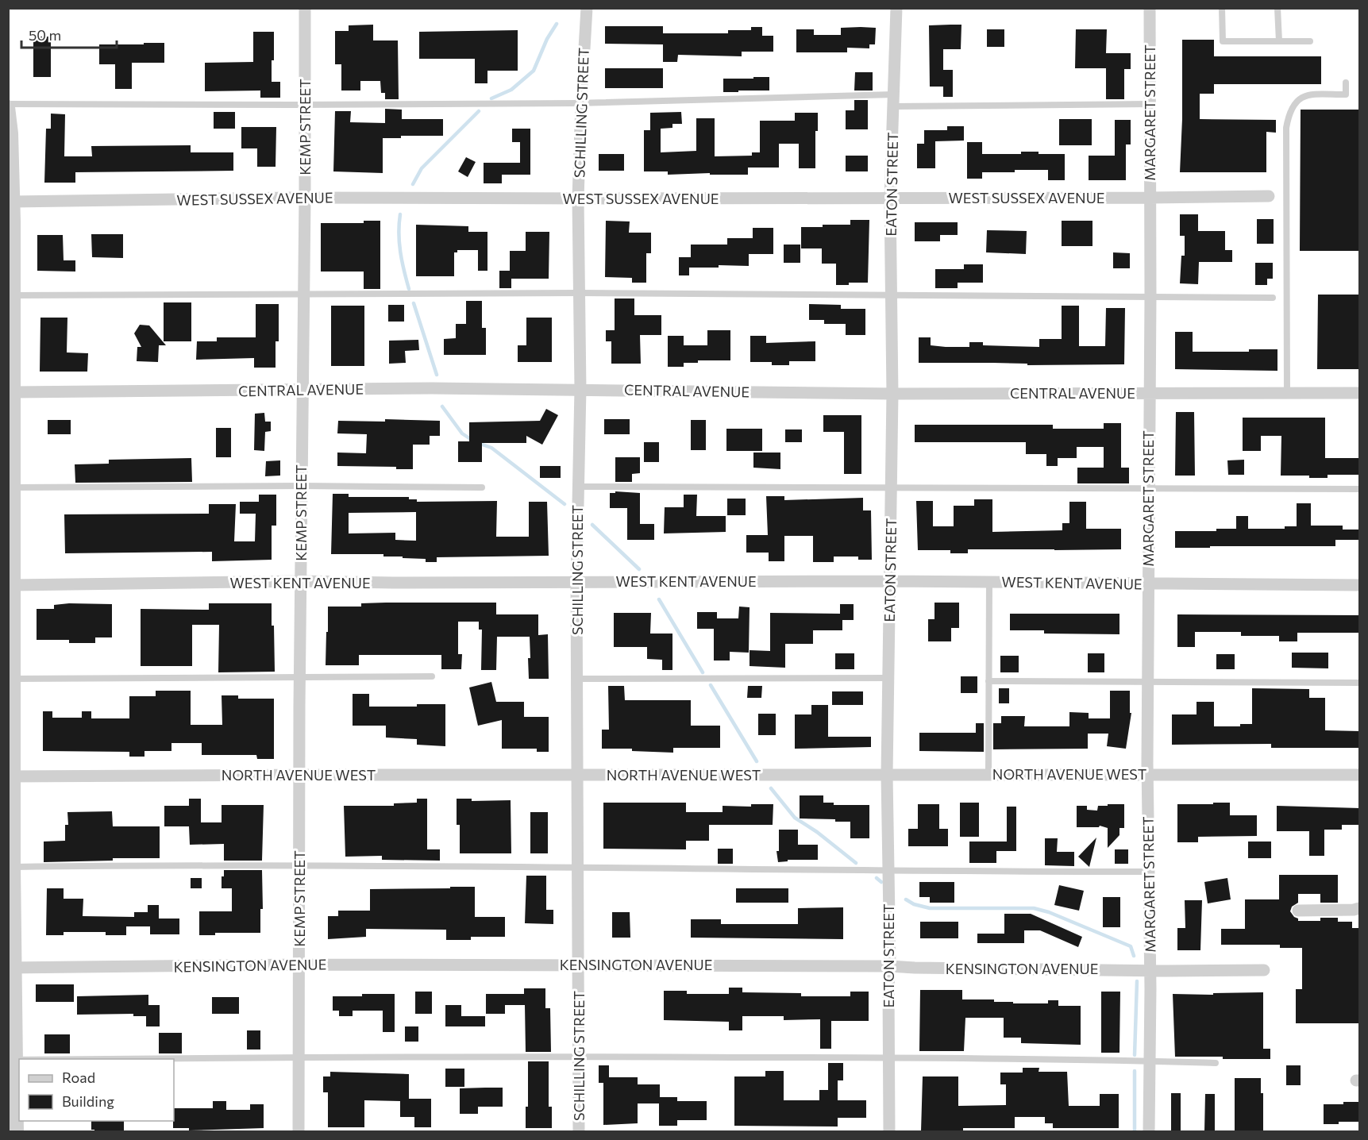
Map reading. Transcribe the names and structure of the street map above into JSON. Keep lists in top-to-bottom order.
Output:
{
  "streets": {
    "street": [
      "SCHILLING STREET",
      "MARGARET STREET",
      "KEMP STREET",
      "EATON STREET",
      "WEST SUSSEX AVENUE",
      "CENTRAL AVENUE",
      "WEST KENT AVENUE",
      "NORTH AVENUE WEST",
      "KENSINGTON AVENUE"
    ]
  },
  "crossings": [
    ["SCHILLING STREET", "WEST SUSSEX AVENUE"],
    ["SCHILLING STREET", "CENTRAL AVENUE"],
    ["SCHILLING STREET", "WEST KENT AVENUE"],
    ["SCHILLING STREET", "NORTH AVENUE WEST"],
    ["SCHILLING STREET", "KENSINGTON AVENUE"],
    ["MARGARET STREET", "WEST SUSSEX AVENUE"],
    ["MARGARET STREET", "CENTRAL AVENUE"],
    ["MARGARET STREET", "WEST KENT AVENUE"],
    ["MARGARET STREET", "NORTH AVENUE WEST"],
    ["MARGARET STREET", "KENSINGTON AVENUE"],
    ["KEMP STREET", "WEST SUSSEX AVENUE"],
    ["KEMP STREET", "CENTRAL AVENUE"],
    ["KEMP STREET", "WEST KENT AVENUE"],
    ["KEMP STREET", "NORTH AVENUE WEST"],
    ["KEMP STREET", "KENSINGTON AVENUE"],
    ["EATON STREET", "WEST SUSSEX AVENUE"],
    ["EATON STREET", "CENTRAL AVENUE"],
    ["EATON STREET", "WEST KENT AVENUE"],
    ["EATON STREET", "NORTH AVENUE WEST"],
    ["EATON STREET", "KENSINGTON AVENUE"]
  ],
  "legend": ["Road", "Building"],
  "scale_bar": "50 m"
}
